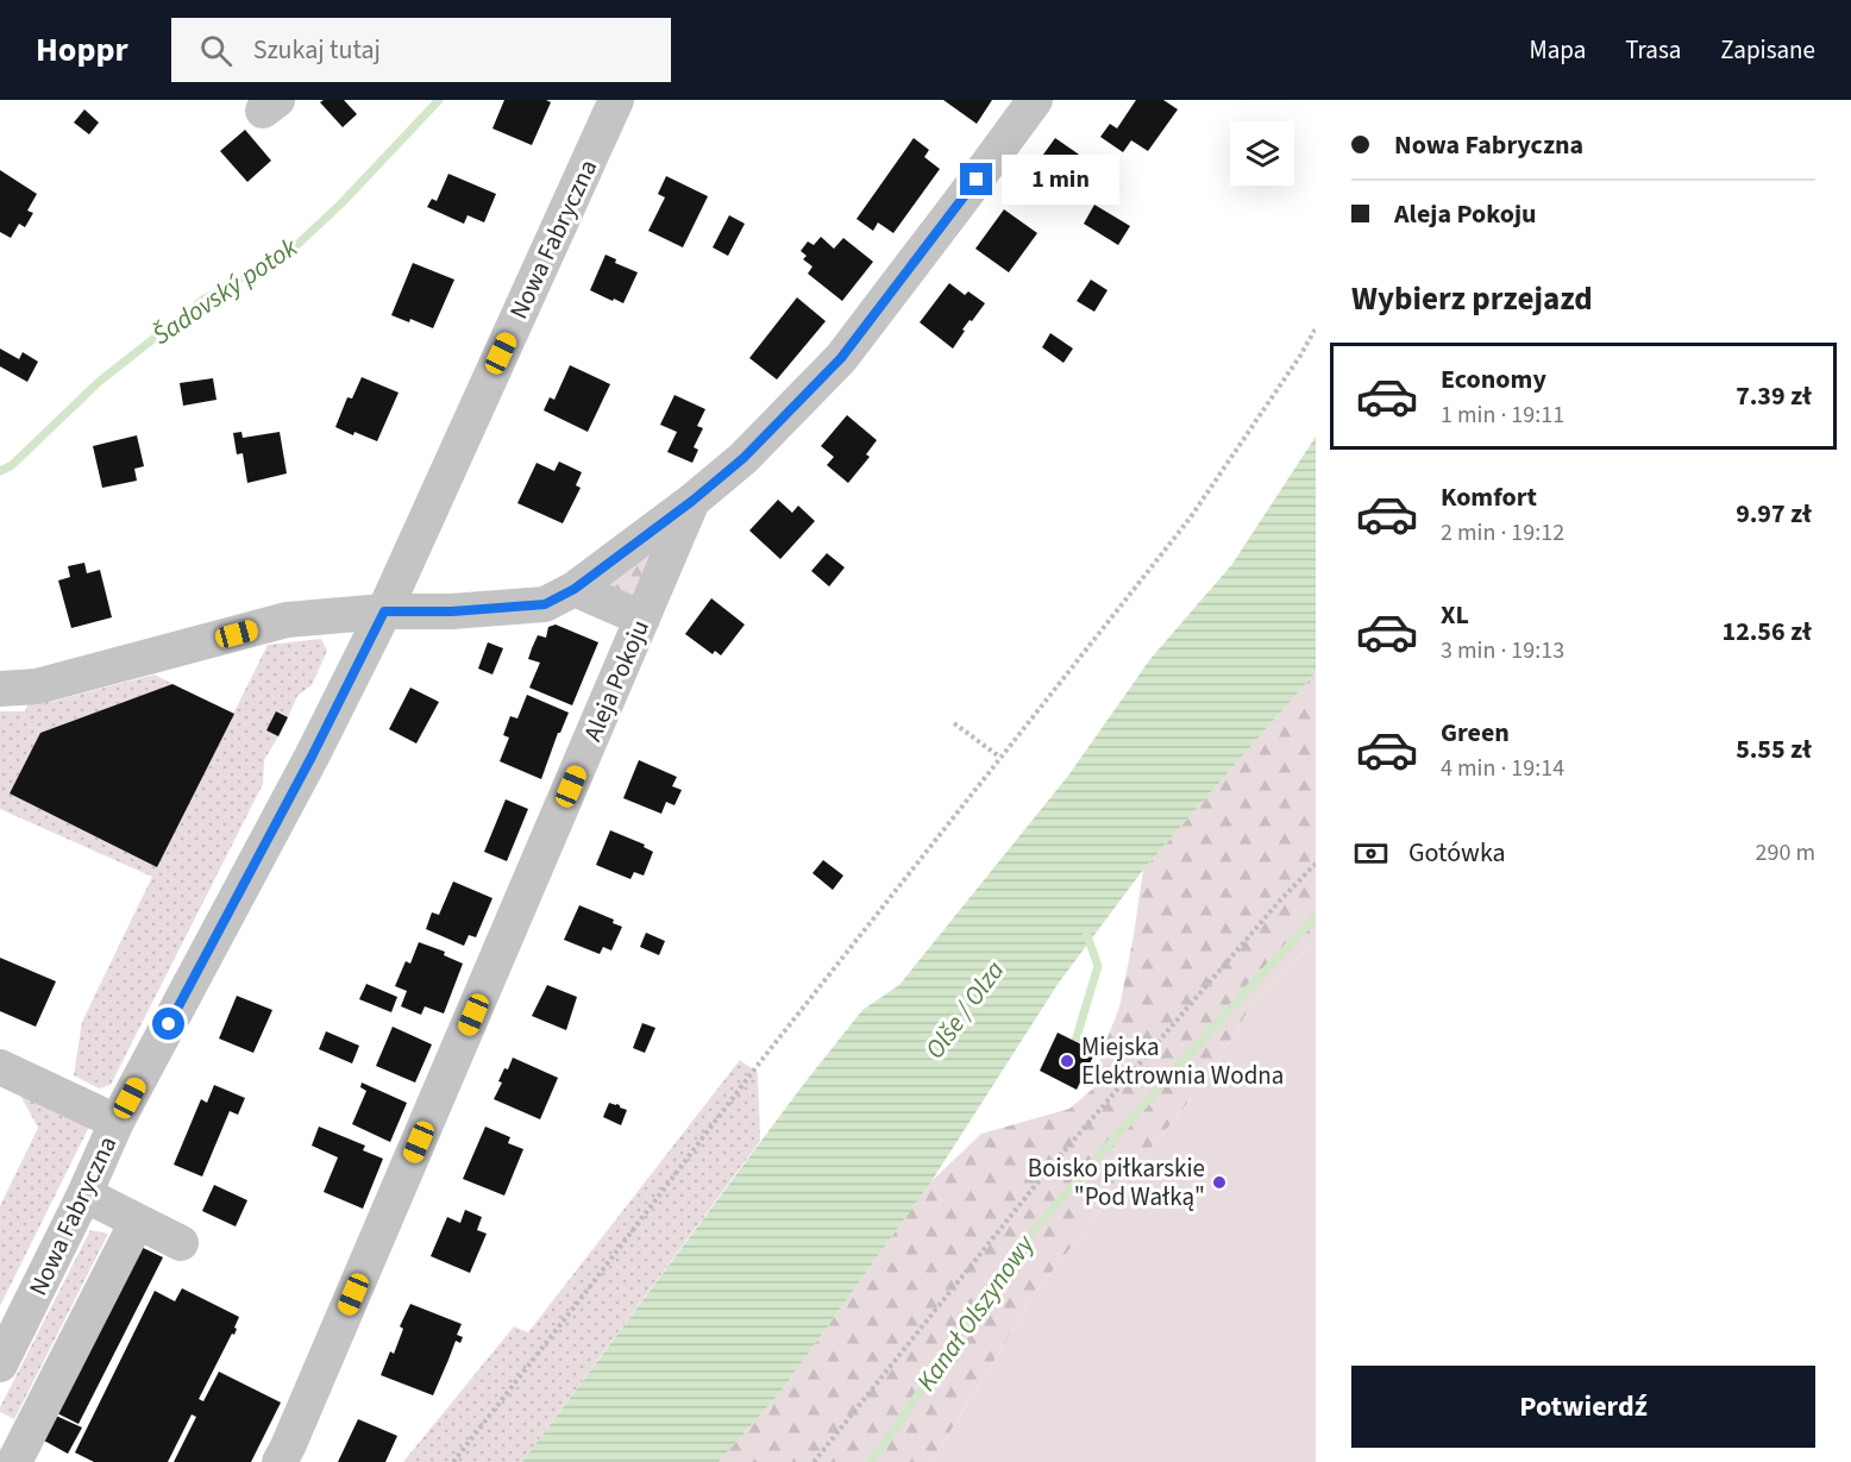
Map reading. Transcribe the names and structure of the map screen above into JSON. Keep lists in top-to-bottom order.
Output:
{
  "streets": {
    "street": ["Nowa Fabryczna", "Aleja Pokoju"]
  },
  "water": ["Šadovský potok", "Olše / Olza", "Kanał Olszynowy"],
  "places": ["Miejska Elektrownia Wodna", "Boisko piłkarskie \"Pod Wałką\""],
  "page": {
    "header": "Hoppr",
    "search": "Szukaj tutaj",
    "nav": ["Mapa", "Trasa", "Zapisane"],
    "banner": ["Nowa Fabryczna", "Aleja Pokoju"],
    "bubble": "1 min",
    "heading": "Wybierz przejazd",
    "list": [
      {
        "name": "Economy",
        "note": "1 min · 19:11",
        "value": "7.39 zł"
      },
      {
        "name": "Komfort",
        "note": "2 min · 19:12",
        "value": "9.97 zł"
      },
      {
        "name": "XL",
        "note": "3 min · 19:13",
        "value": "12.56 zł"
      },
      {
        "name": "Green",
        "note": "4 min · 19:14",
        "value": "5.55 zł"
      }
    ],
    "pay": ["Gotówka", "290 m"],
    "buttons": "Potwierdź"
  }
}
